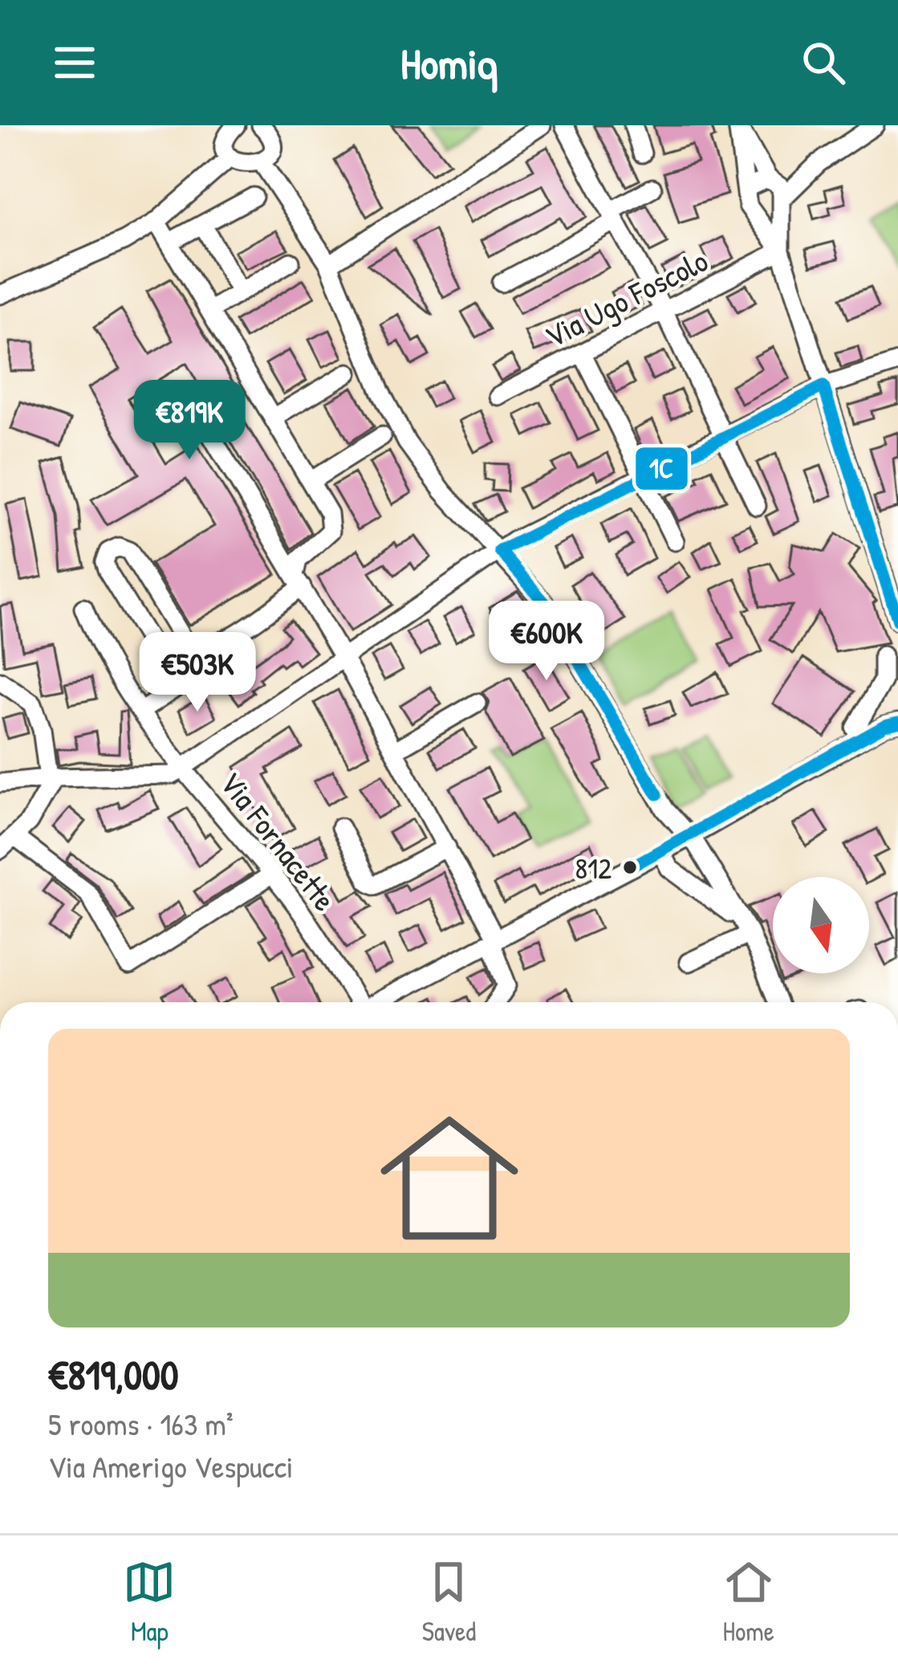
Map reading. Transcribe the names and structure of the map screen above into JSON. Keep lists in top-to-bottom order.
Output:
{
  "streets": {
    "street": ["Via Ugo Foscolo", "Via Fornacette"]
  },
  "places": ["812"],
  "lines": ["transit line 1C"],
  "north": "bottom",
  "page": {
    "header": "Homiq",
    "price": ["€819K", "€600K", "€503K"],
    "list": [
      {
        "name": "€819,000",
        "note": "5 rooms · 163 m² · Via Amerigo Vespucci"
      }
    ],
    "tabs": ["Map", "Saved", "Home"]
  }
}
